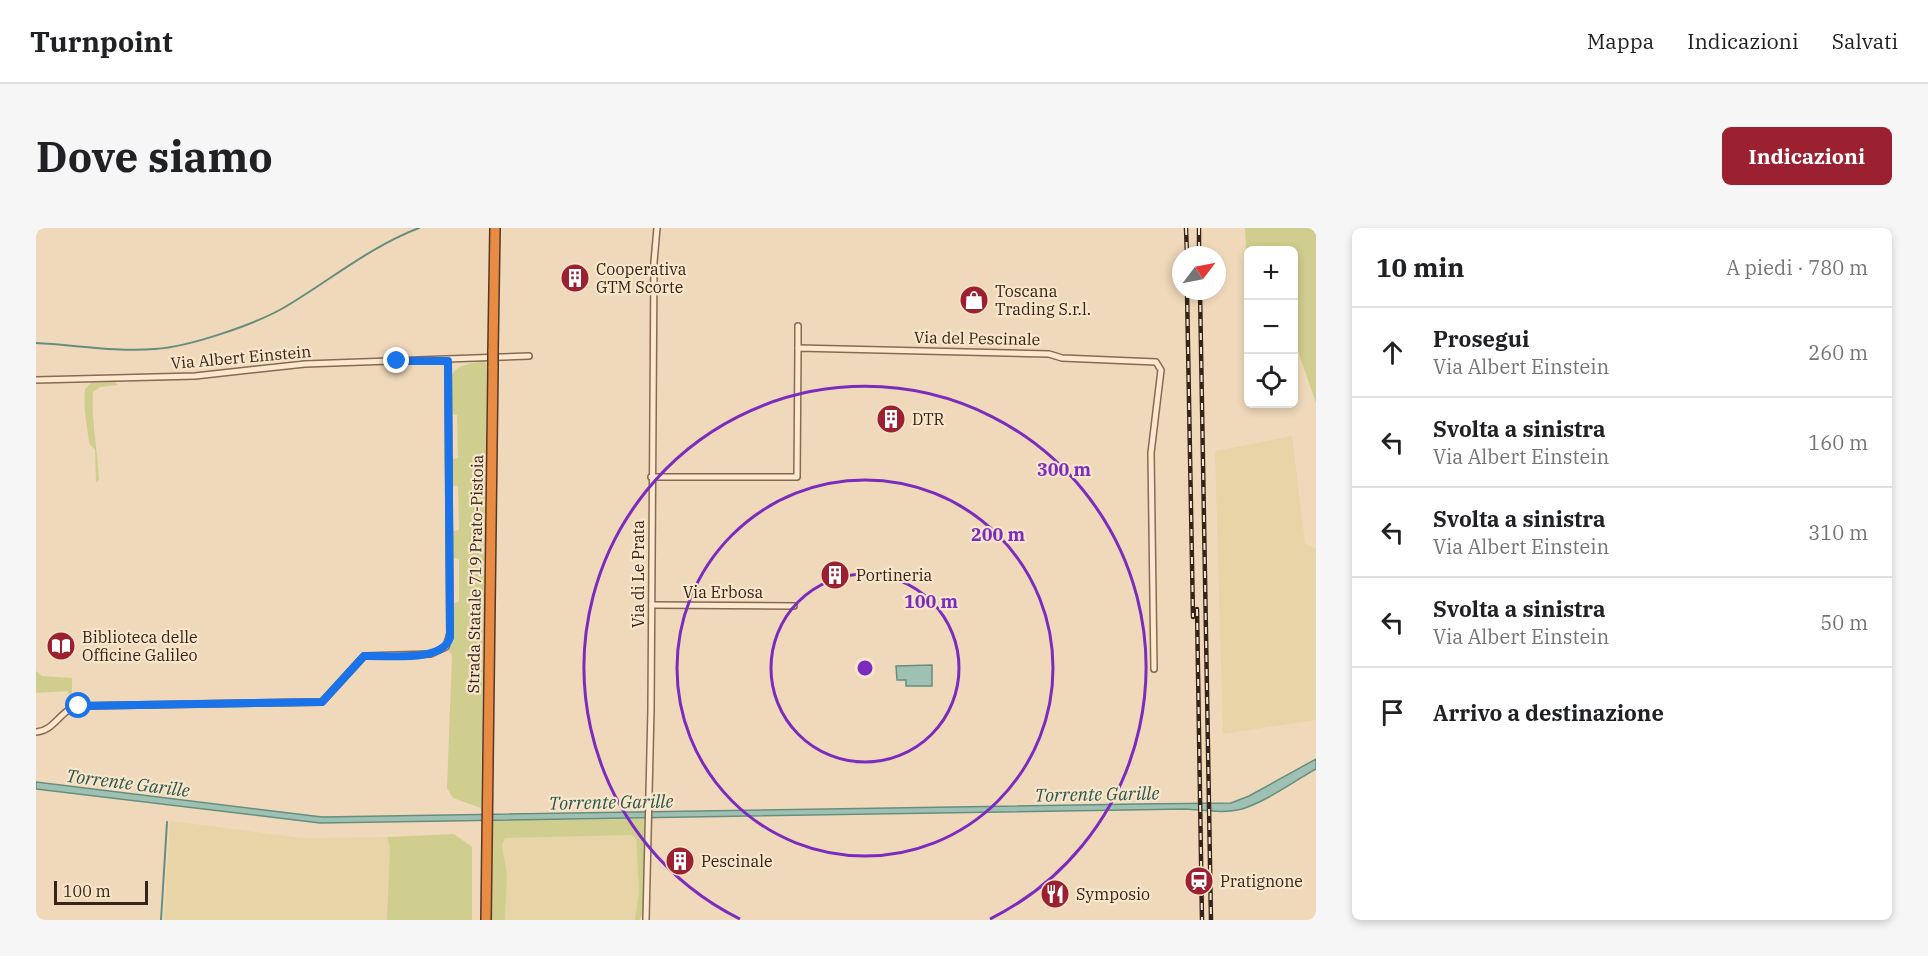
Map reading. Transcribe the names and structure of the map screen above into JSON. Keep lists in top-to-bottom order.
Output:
{
  "streets": {
    "highway": ["Strada Statale 719 Prato-Pistoia"],
    "street": [
      "Via del Pescinale",
      "Via Albert Einstein",
      "Via di Le Prata",
      "Via Erbosa"
    ]
  },
  "crossings": [
    ["Via di Le Prata", "Via Erbosa"]
  ],
  "water": ["Torrente Garille"],
  "places": {
    "building": [
      "Cooperativa GTM Scorte",
      "DTR",
      "Portineria",
      "Pescinale"
    ],
    "shop": ["Toscana Trading S.r.l."],
    "library": ["Biblioteca delle Officine Galileo"],
    "station": ["Pratignone"],
    "restaurant": ["Symposio"]
  },
  "scale_bar": "100 m",
  "north": "top right",
  "page": {
    "header": "Turnpoint",
    "nav": ["Mappa", "Indicazioni", "Salvati"],
    "buttons": "Indicazioni",
    "title": "Dove siamo",
    "heading": ["10 min", "A piedi · 780 m"],
    "map_buttons": ["+", "−"],
    "list": [
      ["Prosegui", "Via Albert Einstein", "260 m"],
      ["Svolta a sinistra", "Via Albert Einstein", "160 m"],
      ["Svolta a sinistra", "Via Albert Einstein", "310 m"],
      ["Svolta a sinistra", "Via Albert Einstein", "50 m"],
      "Arrivo a destinazione"
    ],
    "scale": "100 m"
  },
  "rings": ["300 m", "200 m", "100 m"]
}
